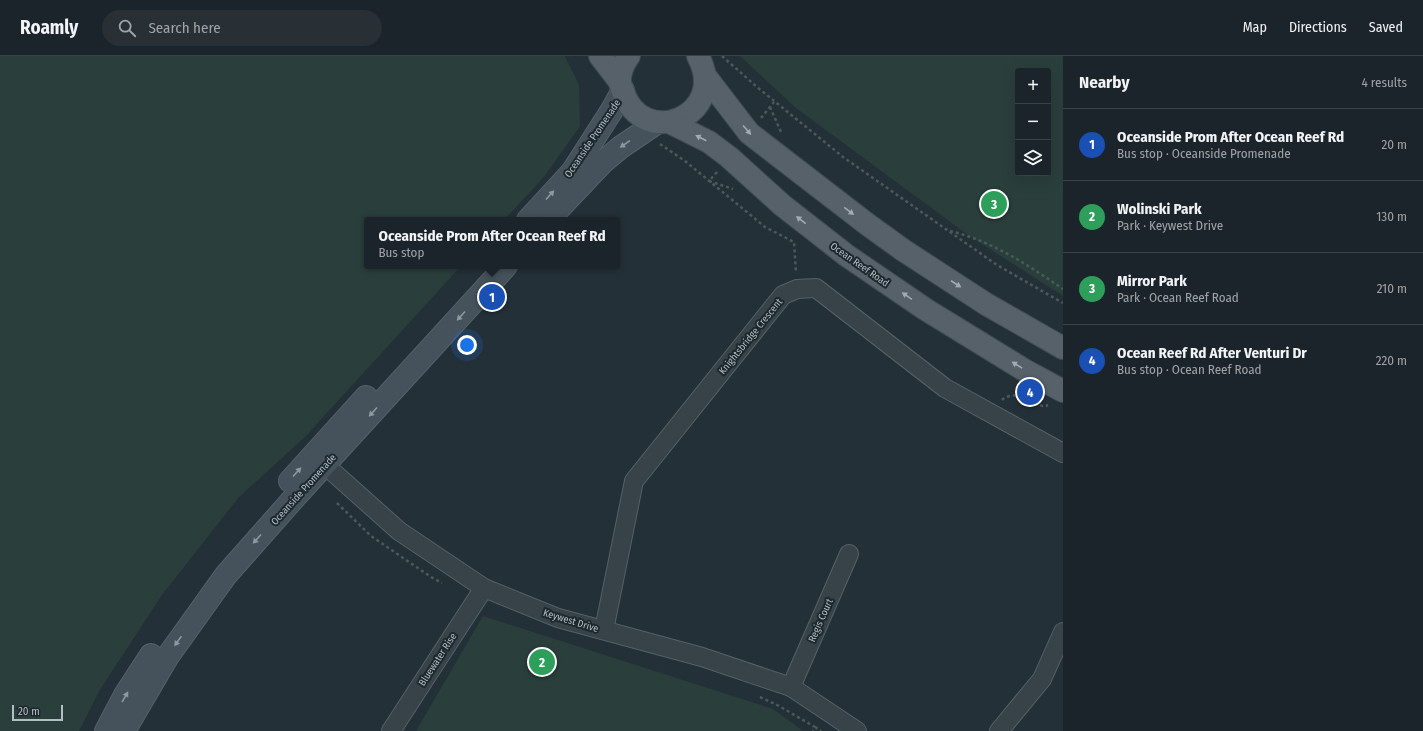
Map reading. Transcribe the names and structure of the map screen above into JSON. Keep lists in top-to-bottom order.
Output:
{
  "streets": {
    "main road": ["Oceanside Promenade", "Ocean Reef Road"],
    "street": [
      "Knightsbridge Crescent",
      "Keywest Drive",
      "Regis Court",
      "Bluewater Rise"
    ]
  },
  "crossings": [
    ["Oceanside Promenade", "Ocean Reef Road"],
    ["Oceanside Promenade", "Keywest Drive"],
    ["Knightsbridge Crescent", "Keywest Drive"],
    ["Keywest Drive", "Regis Court"],
    ["Keywest Drive", "Bluewater Rise"]
  ],
  "scale_bar": "20 m",
  "page": {
    "header": "Roamly",
    "search": "Search here",
    "nav": ["Map", "Directions", "Saved"],
    "heading": ["Nearby", "4 results"],
    "map_buttons": ["+", "−"],
    "list": [
      {
        "mark": "1",
        "name": "Oceanside Prom After Ocean Reef Rd",
        "note": "Bus stop · Oceanside Promenade",
        "value": "20 m"
      },
      {
        "mark": "2",
        "name": "Wolinski Park",
        "note": "Park · Keywest Drive",
        "value": "130 m"
      },
      {
        "mark": "3",
        "name": "Mirror Park",
        "note": "Park · Ocean Reef Road",
        "value": "210 m"
      },
      {
        "mark": "4",
        "name": "Ocean Reef Rd After Venturi Dr",
        "note": "Bus stop · Ocean Reef Road",
        "value": "220 m"
      }
    ],
    "pins": [
      "3",
      "1",
      "4",
      "2"
    ],
    "popup": ["Oceanside Prom After Ocean Reef Rd", "Bus stop"],
    "scale": "20 m"
  }
}
